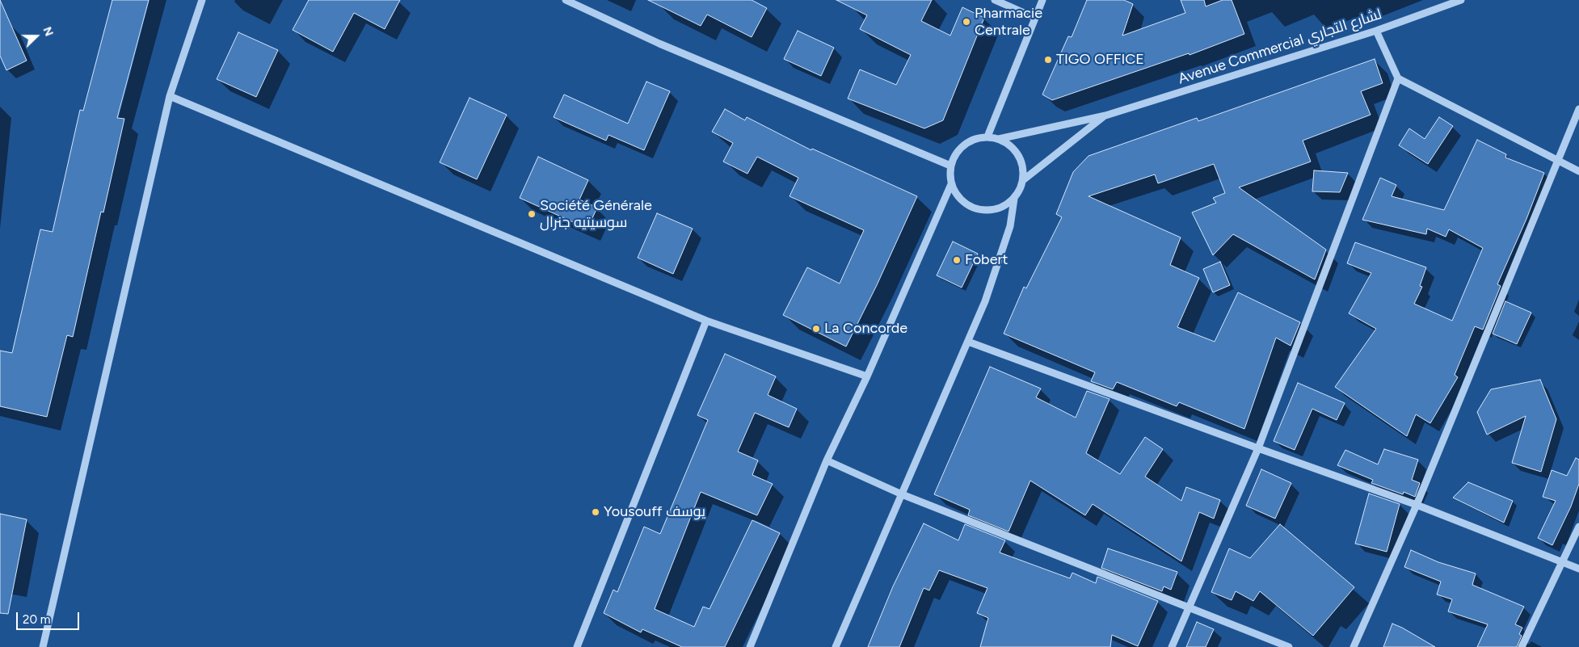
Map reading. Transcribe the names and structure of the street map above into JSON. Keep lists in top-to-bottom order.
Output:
{
  "streets": {
    "street": ["Avenue Commercial لشارع التجاري"]
  },
  "places": [
    "Pharmacie Centrale",
    "TIGO OFFICE",
    "Société Générale سوسيتيه جنرال",
    "Fobert",
    "La Concorde",
    "Yousouff يوسف"
  ],
  "scale_bar": "20 m",
  "north": "right"
}
